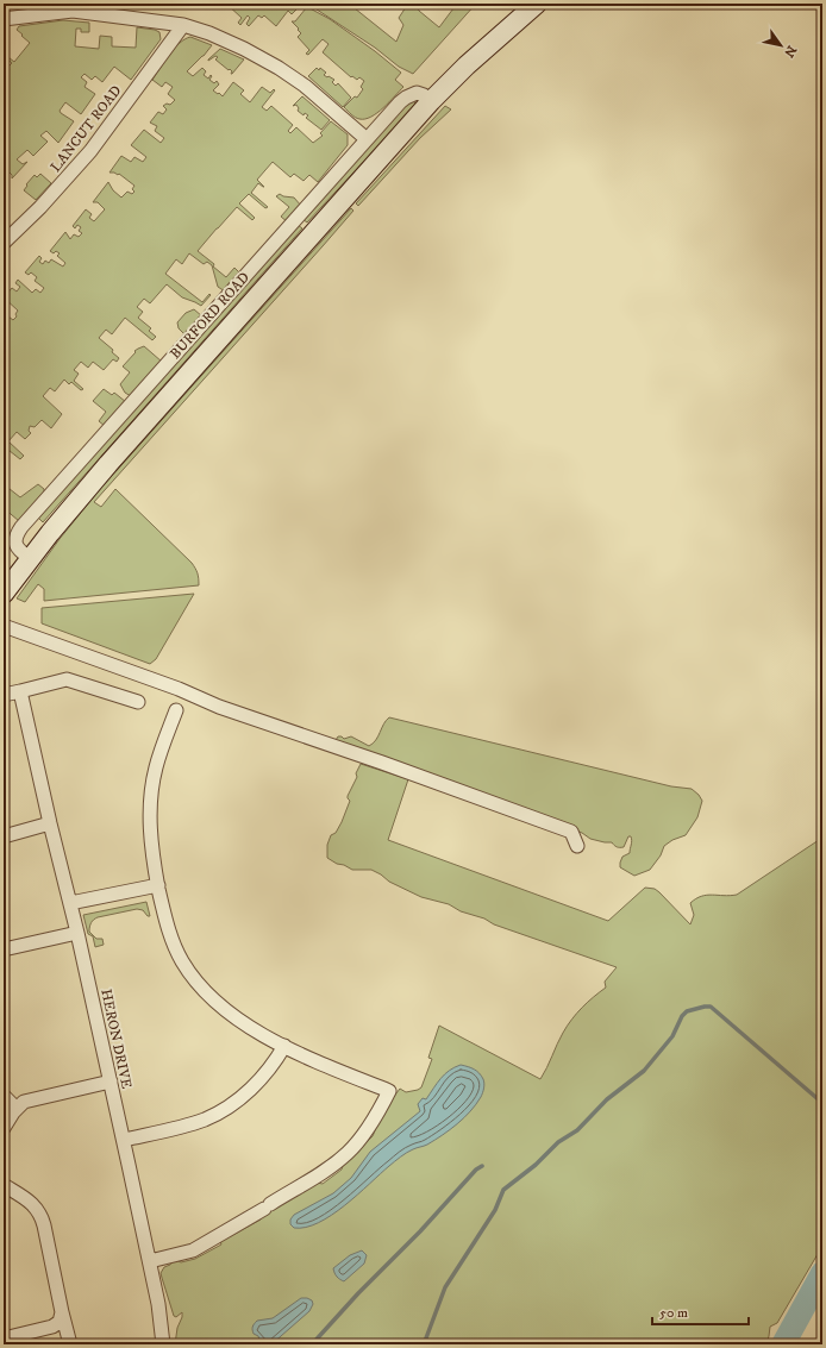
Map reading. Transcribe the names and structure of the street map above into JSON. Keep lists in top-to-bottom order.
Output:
{
  "streets": {
    "main road": ["BURFORD ROAD"],
    "street": ["LANCUT ROAD", "HERON DRIVE"]
  },
  "scale_bar": "50 m",
  "north": "bottom right"
}
